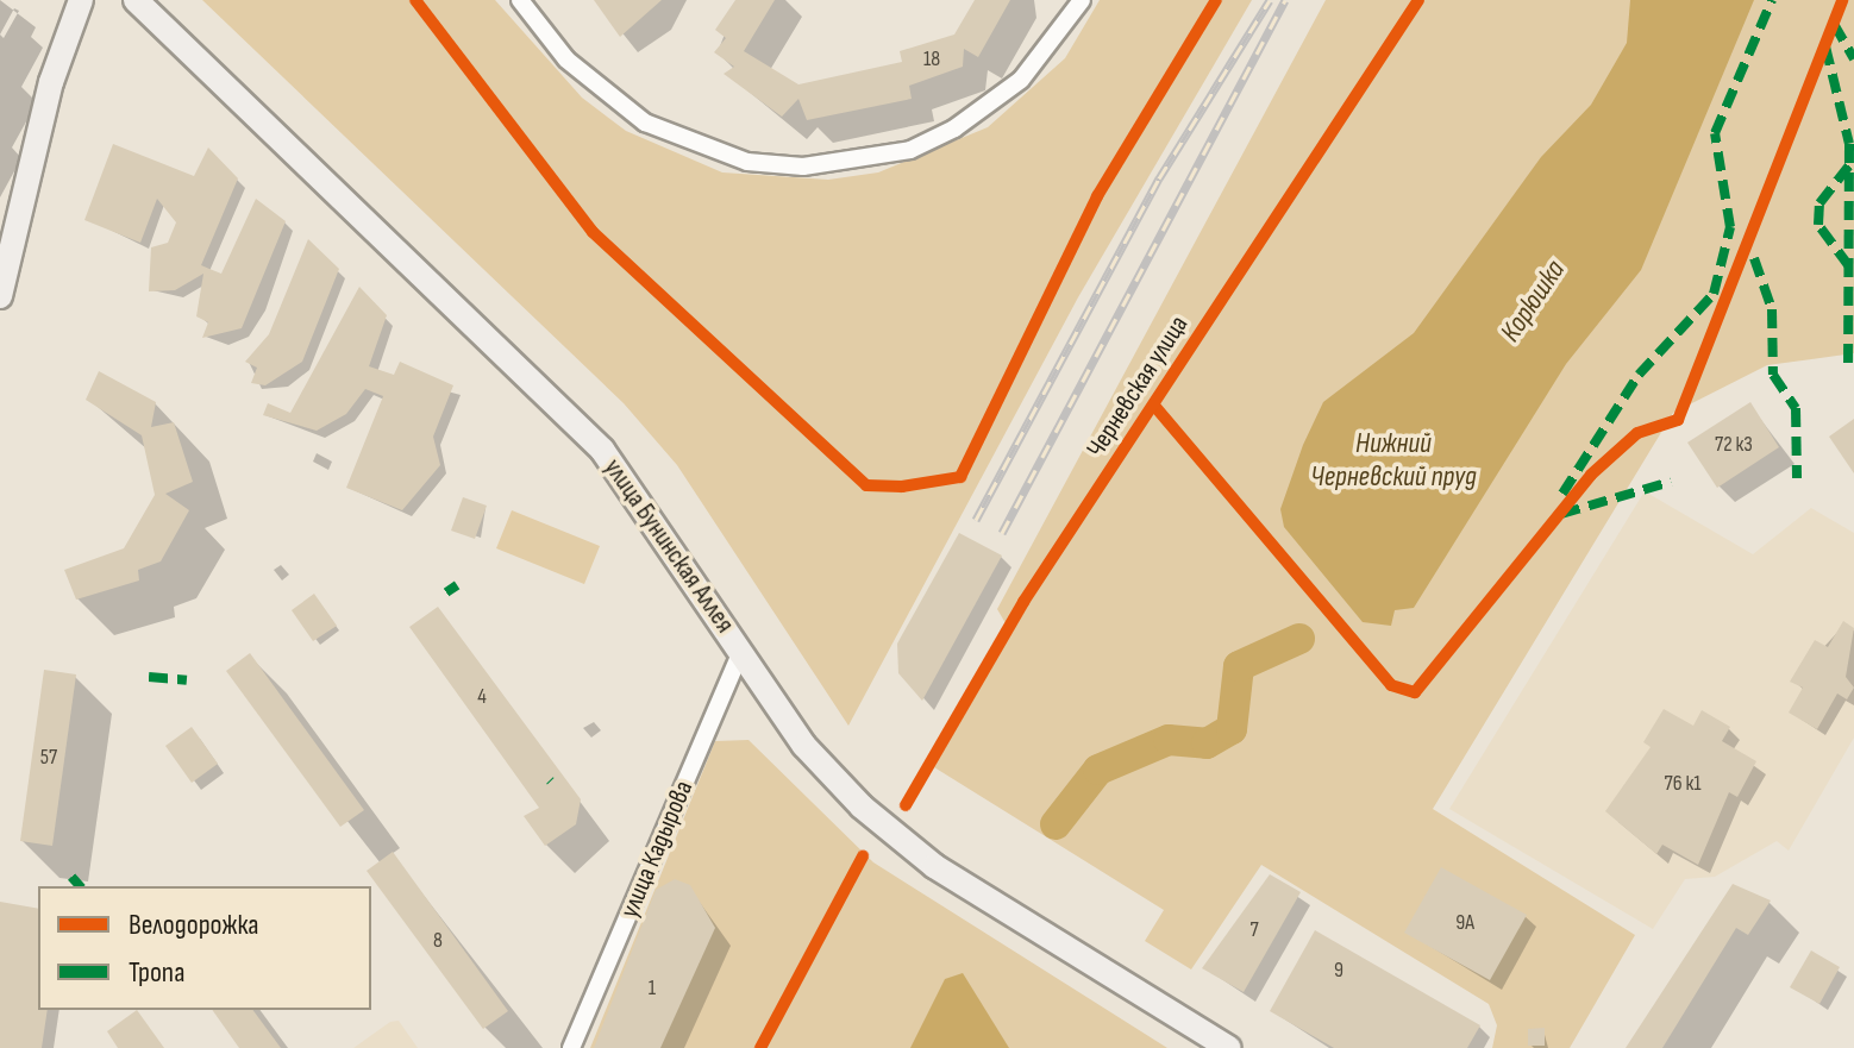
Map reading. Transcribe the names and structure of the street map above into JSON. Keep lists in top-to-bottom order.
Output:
{
  "streets": {
    "street": ["улица Бунинская Аллея", "улица Кадырова"],
    "cycle path": ["Черневская улица"]
  },
  "crossings": [
    ["улица Бунинская Аллея", "улица Кадырова"]
  ],
  "water": ["Корюшка", "Нижний Черневский пруд"],
  "house_numbers": [
    "18",
    "72 к3",
    "4",
    "57",
    "76 к1",
    "9А",
    "7",
    "8",
    "9",
    "1"
  ],
  "legend": ["Велодорожка", "Тропа"]
}
